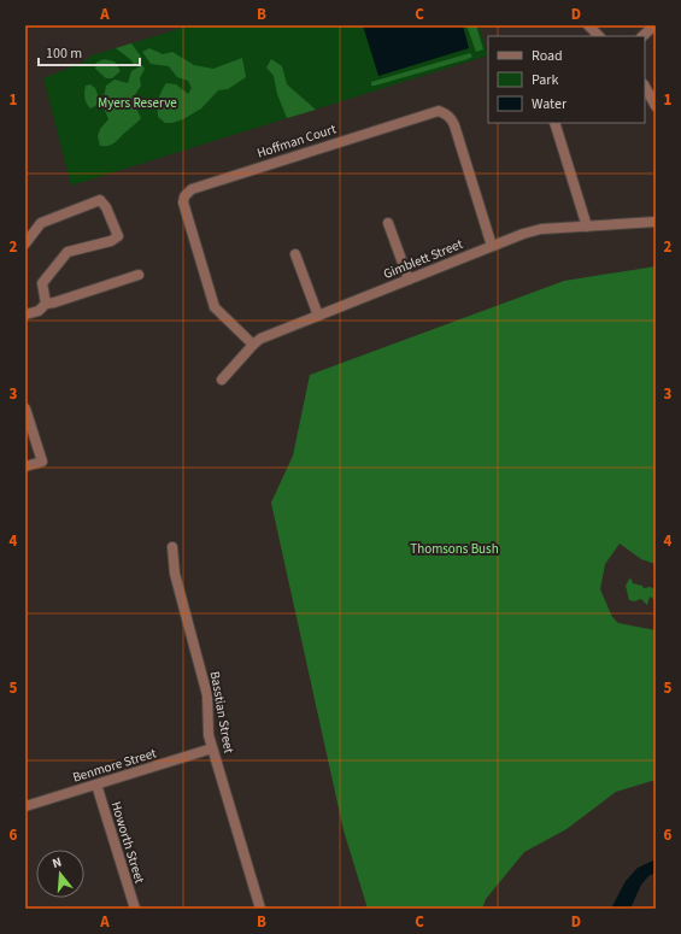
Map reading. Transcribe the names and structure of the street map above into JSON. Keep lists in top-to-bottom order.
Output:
{
  "streets": {
    "street": [
      "Hoffman Court",
      "Gimblett Street",
      "Basstian Street",
      "Benmore Street",
      "Howorth Street"
    ]
  },
  "crossings": [
    ["Hoffman Court", "Gimblett Street"],
    ["Basstian Street", "Benmore Street"],
    ["Benmore Street", "Howorth Street"]
  ],
  "parks": ["Myers Reserve", "Thomsons Bush"],
  "legend": ["Road", "Park", "Water"],
  "scale_bar": "100 m",
  "north": "top",
  "grid": {
    "columns": [
      "A",
      "B",
      "C",
      "D"
    ],
    "rows": [
      "1",
      "2",
      "3",
      "4",
      "5",
      "6"
    ]
  }
}
